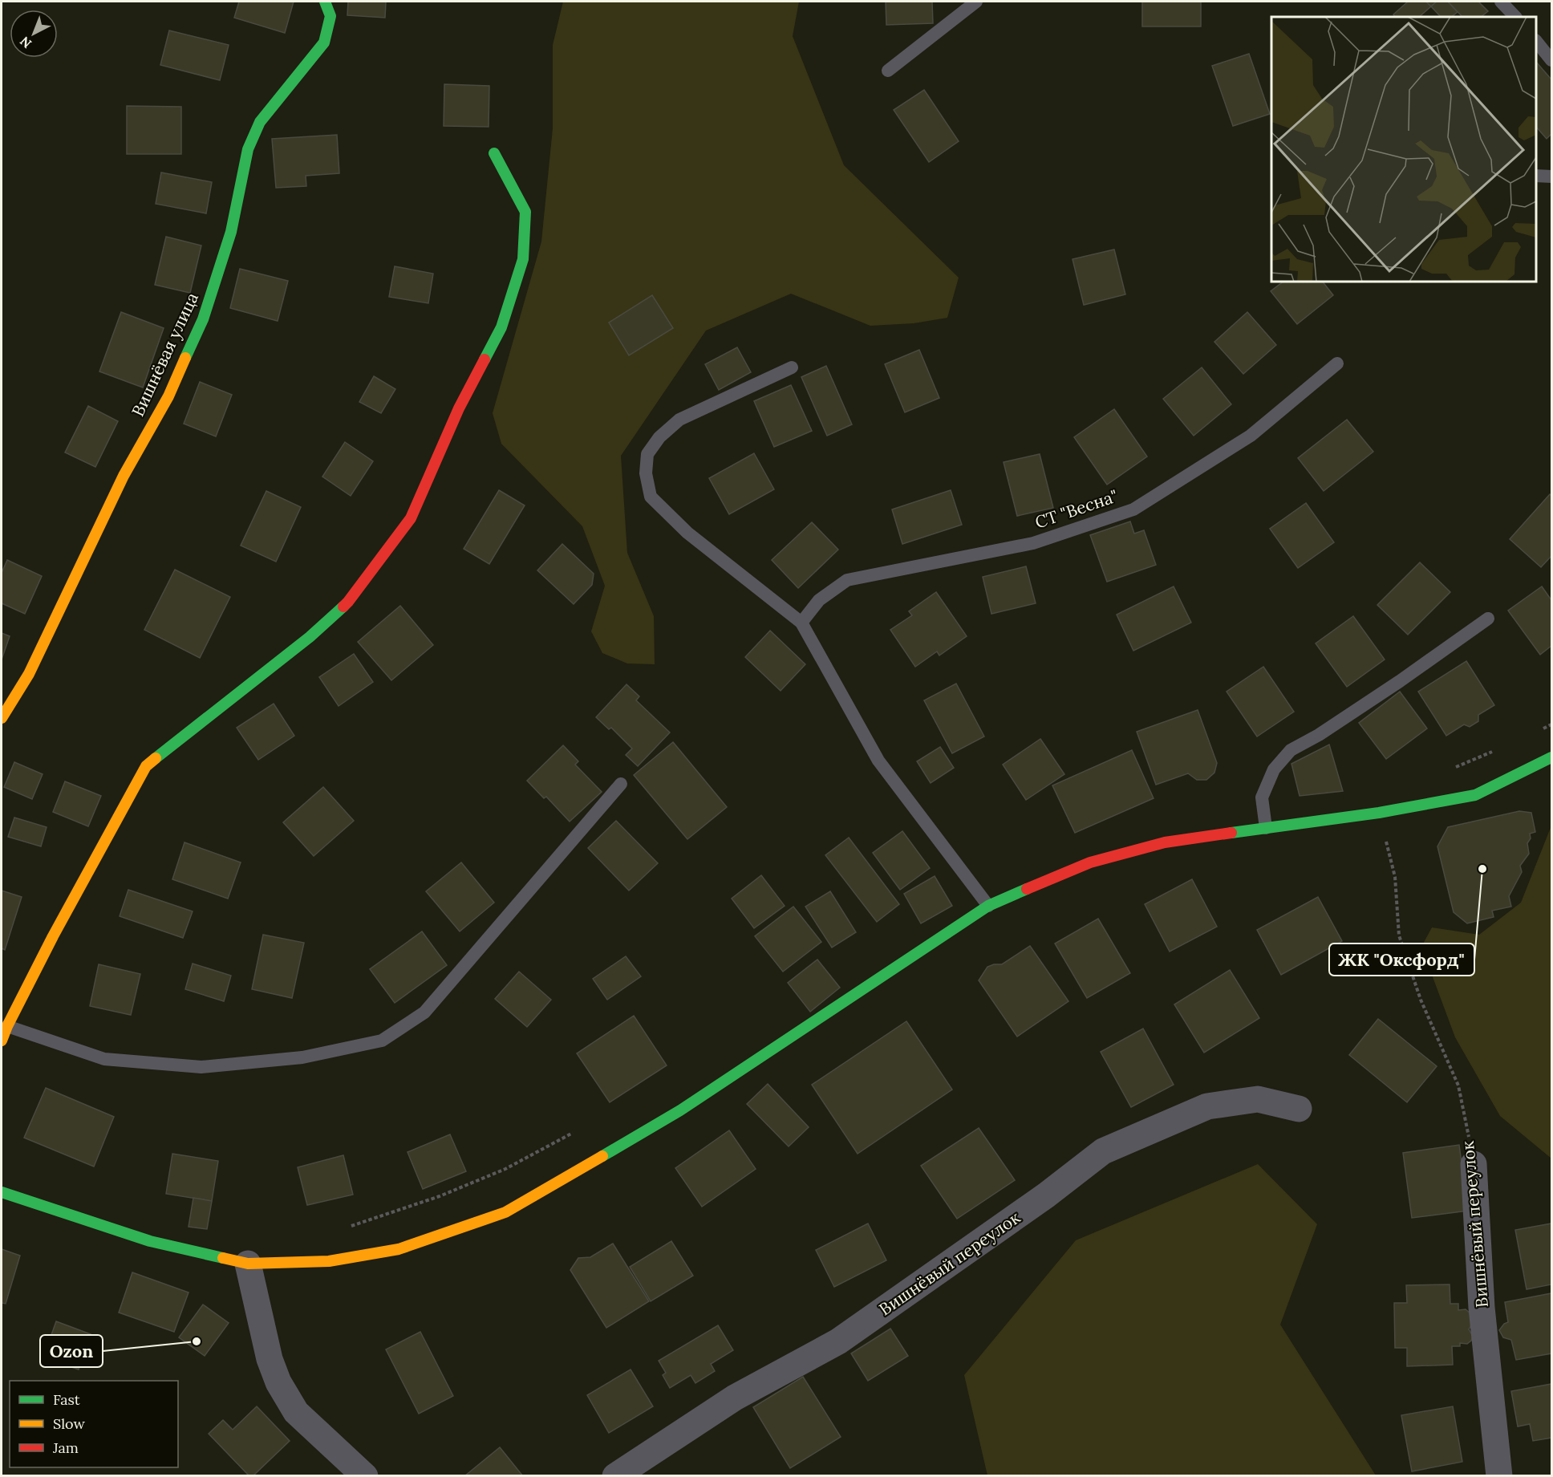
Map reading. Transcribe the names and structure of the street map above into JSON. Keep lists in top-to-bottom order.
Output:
{
  "streets": {
    "street": ["Вишнёвая улица", "Вишнёвый переулок"],
    "lane": ["СТ \"Весна\""]
  },
  "places": ["ЖК \"Оксфорд\"", "Ozon"],
  "legend": ["Fast", "Slow", "Jam"],
  "north": "bottom left"
}
